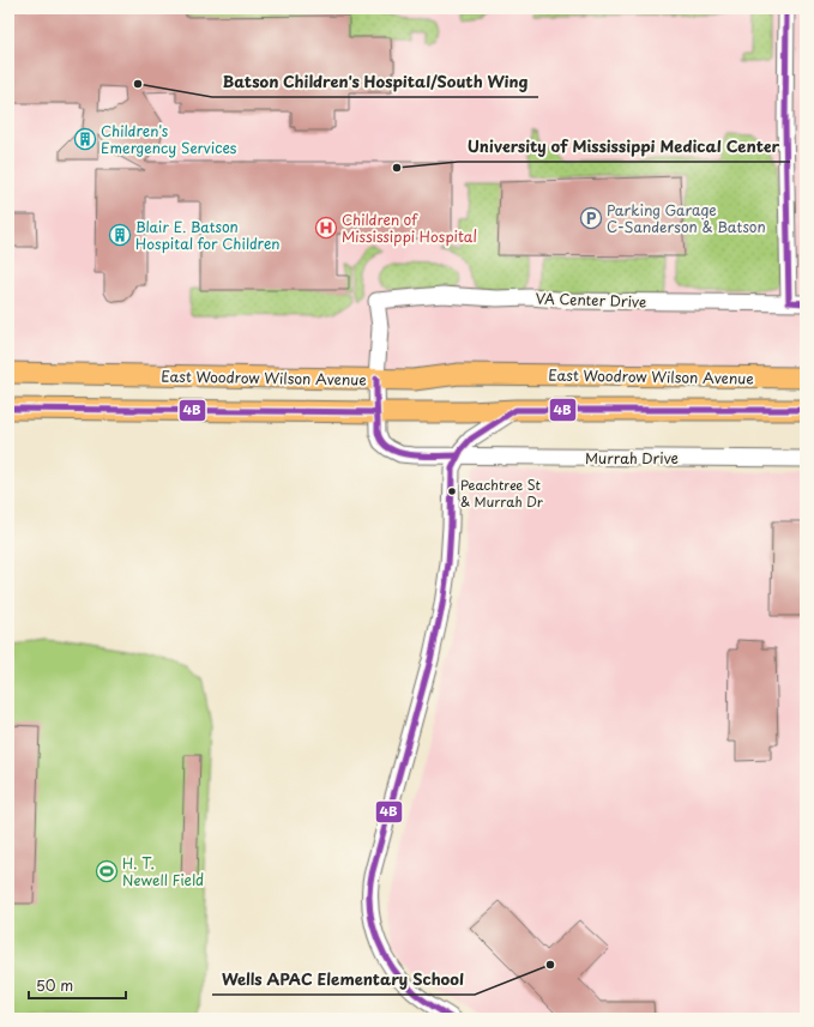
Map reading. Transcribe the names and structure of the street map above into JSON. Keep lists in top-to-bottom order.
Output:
{
  "streets": {
    "main road": ["East Woodrow Wilson Avenue"],
    "street": ["VA Center Drive", "Murrah Drive"]
  },
  "crossings": [
    ["VA Center Drive", "Murrah Drive"],
    ["East Woodrow Wilson Avenue", "Murrah Drive"]
  ],
  "places": {
    "other": [
      "Batson Children's Hospital/South Wing",
      "University of Mississippi Medical Center",
      "Peachtree St & Murrah Dr",
      "Wells APAC Elementary School"
    ],
    "building": ["Children's Emergency Services", "Blair E. Batson Hospital for Children"],
    "parking": ["Parking Garage C-Sanderson & Batson"],
    "hospital": ["Children of Mississippi Hospital"],
    "sports": ["H. T. Newell Field"]
  },
  "lines": ["transit line 4B"],
  "scale_bar": "50 m"
}
